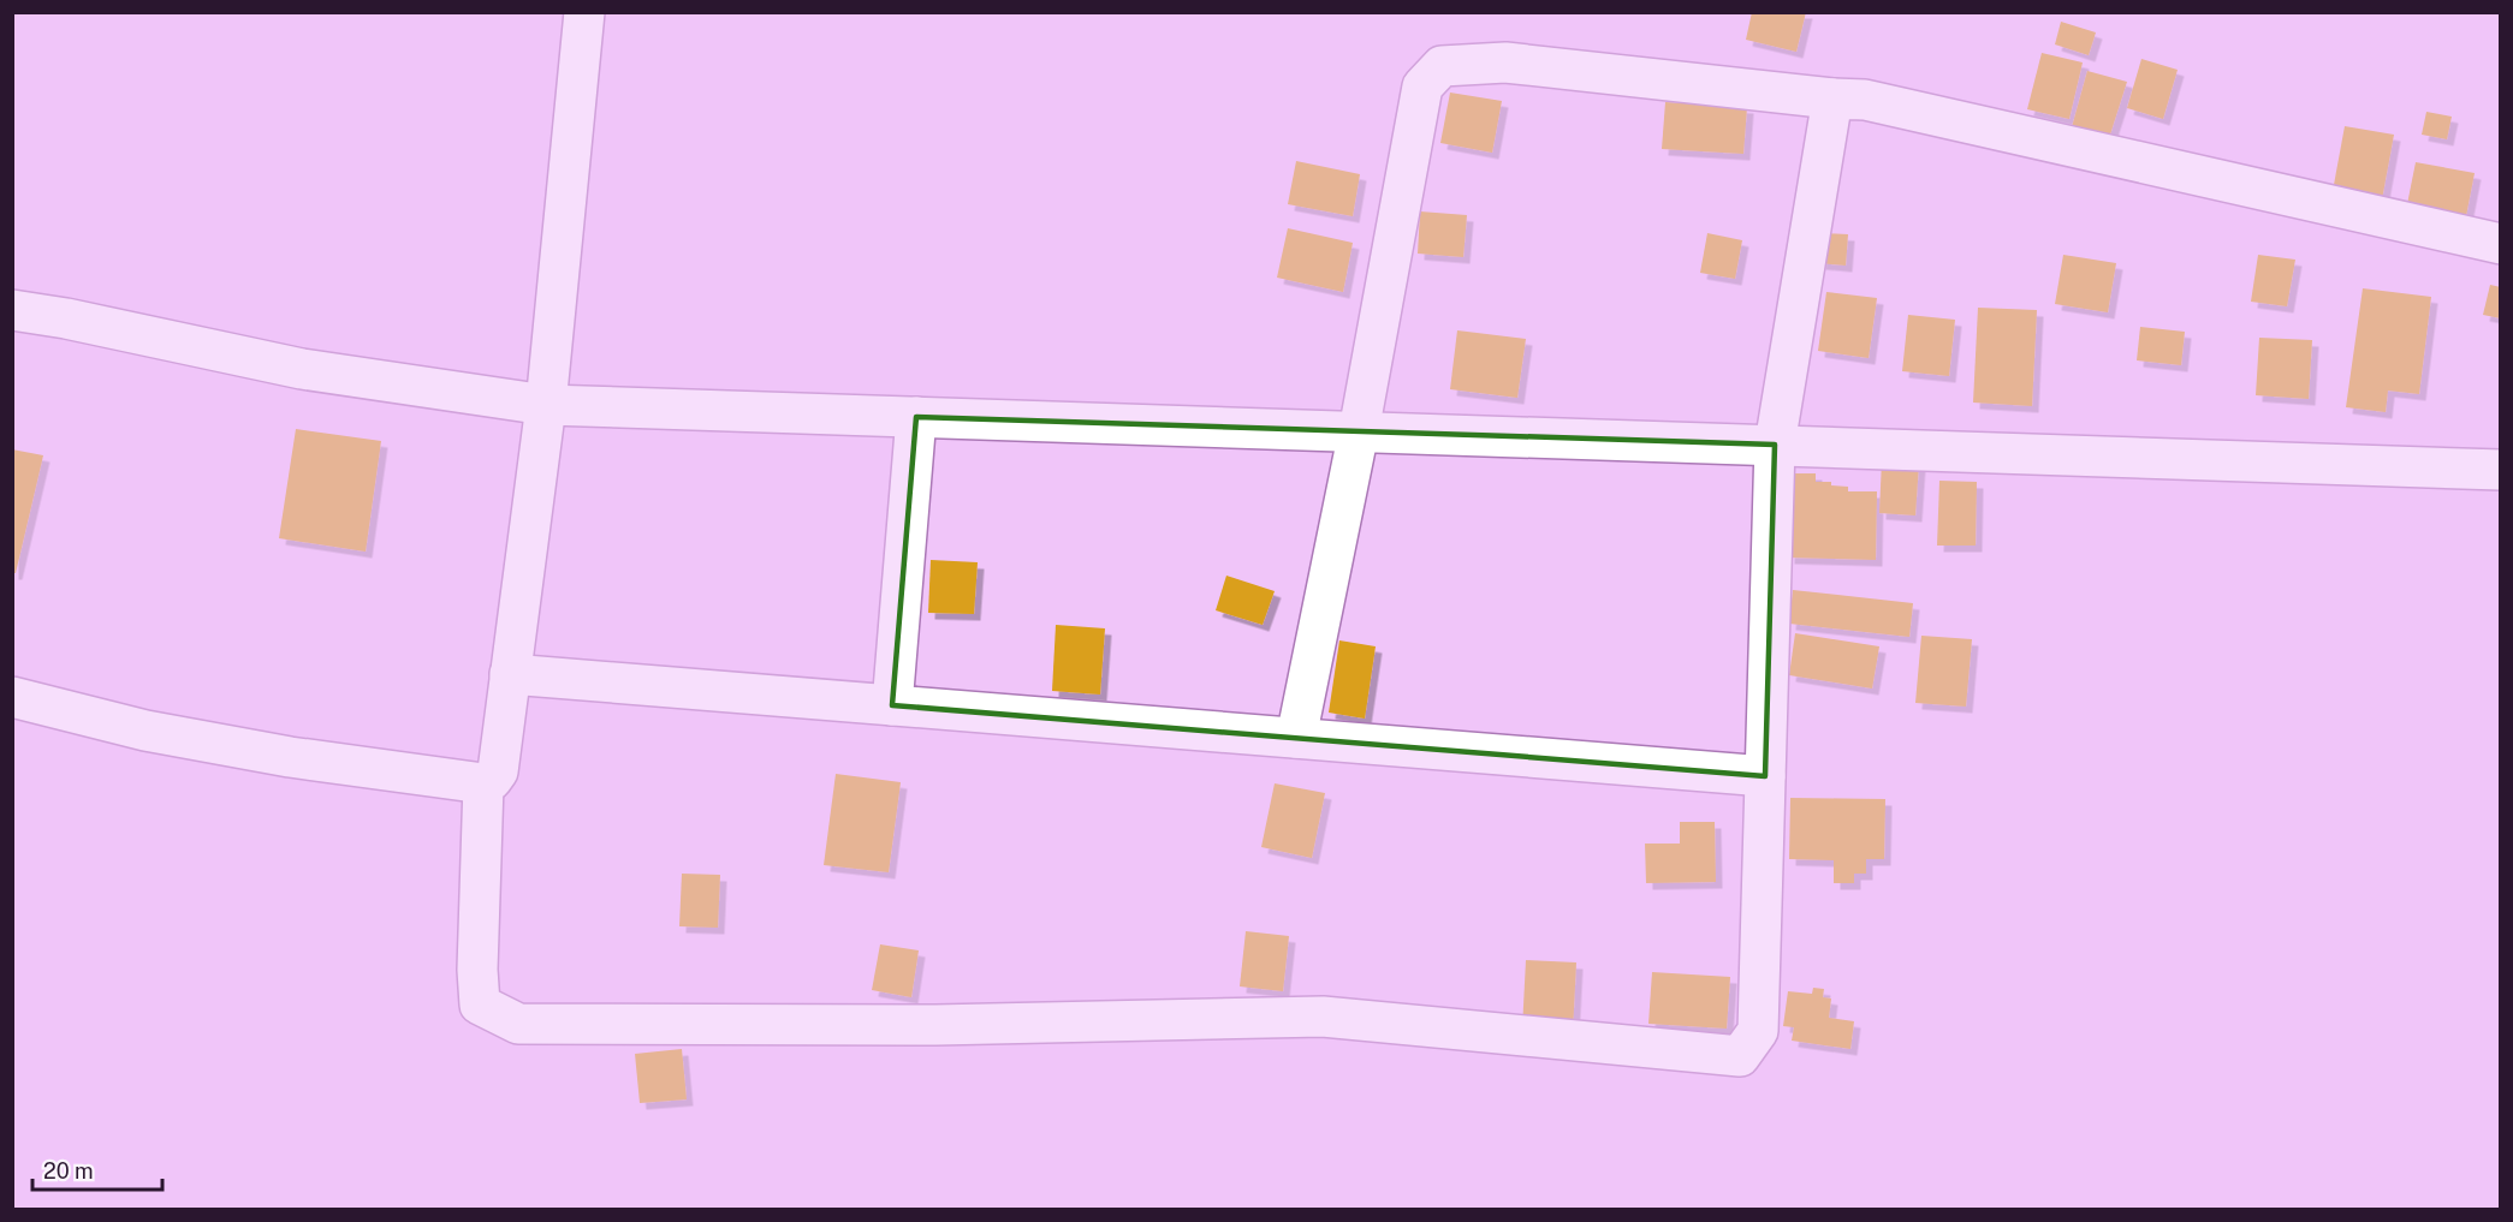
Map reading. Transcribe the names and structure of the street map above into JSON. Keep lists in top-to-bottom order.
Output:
{
  "scale_bar": "20 m"
}
